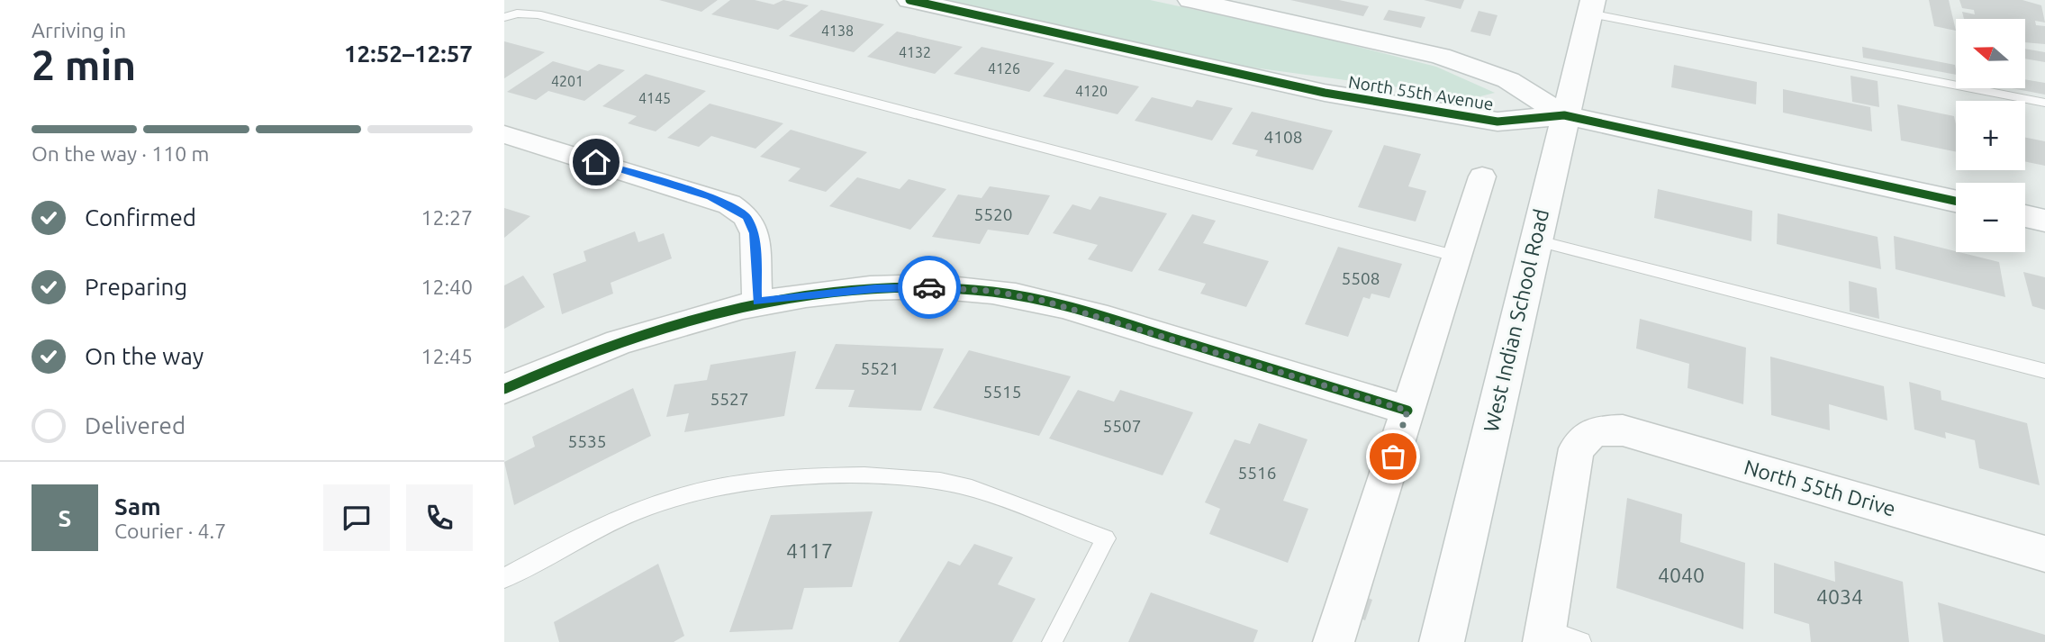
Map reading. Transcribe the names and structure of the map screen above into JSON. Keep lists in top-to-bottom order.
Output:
{
  "streets": {
    "street": ["North 55th Avenue", "West Indian School Road", "North 55th Drive"]
  },
  "crossings": [
    ["North 55th Avenue", "West Indian School Road"]
  ],
  "house_numbers": [
    "4138",
    "4132",
    "4126",
    "4201",
    "4120",
    "4145",
    "4108",
    "5520",
    "5508",
    "5521",
    "5515",
    "5527",
    "5507",
    "5535",
    "5516",
    "4117",
    "4040",
    "4034"
  ],
  "north": "left",
  "page": {
    "heading": ["2 min", "Arriving in", "12:52–12:57"],
    "panel": ["Sam", "Courier · 4.7"],
    "map_buttons": ["+", "−"],
    "bar": "On the way · 110 m",
    "list": [
      ["Confirmed", "12:27"],
      ["Preparing", "12:40"],
      ["On the way", "12:45"],
      "Delivered"
    ],
    "round": "S"
  }
}
